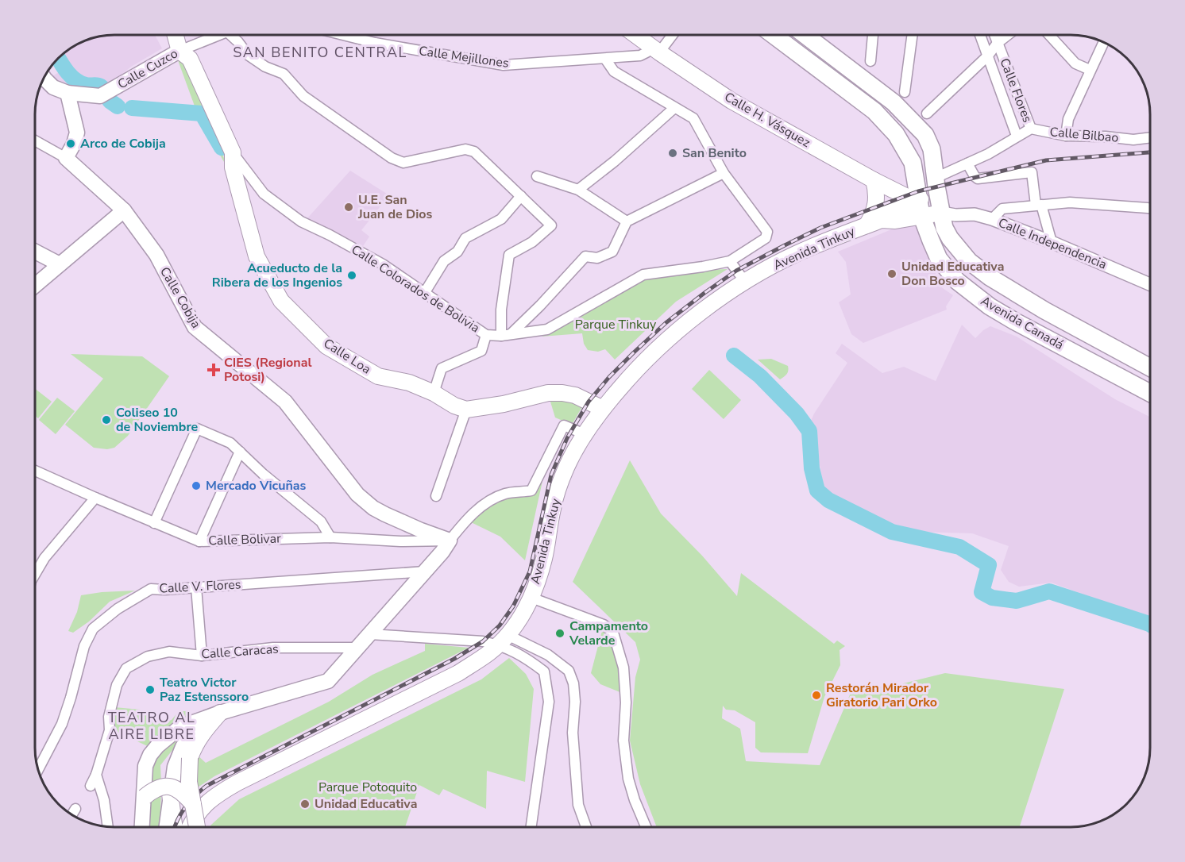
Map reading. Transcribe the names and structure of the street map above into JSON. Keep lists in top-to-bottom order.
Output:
{
  "streets": {
    "highway": ["Avenida Canadá"],
    "main road": [
      "Calle Cuzco",
      "Calle H. Vásquez",
      "Avenida Tinkuy",
      "Calle Colorados de Bolivia",
      "Calle Cobija",
      "Calle Loa"
    ],
    "street": [
      "Calle Mejillones",
      "Calle Flores",
      "Calle Bilbao",
      "Calle Independencia",
      "Calle Bolivar",
      "Calle V. Flores",
      "Calle Caracas"
    ]
  },
  "crossings": [
    ["Calle Mejillones", "Calle H. Vásquez"],
    ["Calle Cuzco", "Calle Colorados de Bolivia"],
    ["Calle Flores", "Calle Bilbao"],
    ["Calle H. Vásquez", "Avenida Tinkuy"],
    ["Calle H. Vásquez", "Avenida Canadá"],
    ["Calle Bilbao", "Avenida Canadá"],
    ["Calle Independencia", "Avenida Tinkuy"],
    ["Calle Independencia", "Avenida Canadá"],
    ["Avenida Tinkuy", "Avenida Canadá"],
    ["Calle Colorados de Bolivia", "Calle Loa"],
    ["Calle Cobija", "Calle Bolivar"]
  ],
  "districts": ["SAN BENITO CENTRAL", "TEATRO AL AIRE LIBRE"],
  "parks": ["Parque Tinkuy", "Parque Potoquito"],
  "places": {
    "other": [
      "Arco de Cobija",
      "San Benito",
      "U.E. San Juan de Dios",
      "Unidad Educativa Don Bosco",
      "Acueducto de la Ribera de los Ingenios",
      "Coliseo 10 de Noviembre",
      "Mercado Vicuñas",
      "Campamento Velarde",
      "Teatro Victor Paz Estenssoro",
      "Restorán Mirador Giratorio Pari Orko",
      "Unidad Educativa"
    ],
    "health": ["CIES (Regional Potosi)"]
  }
}
